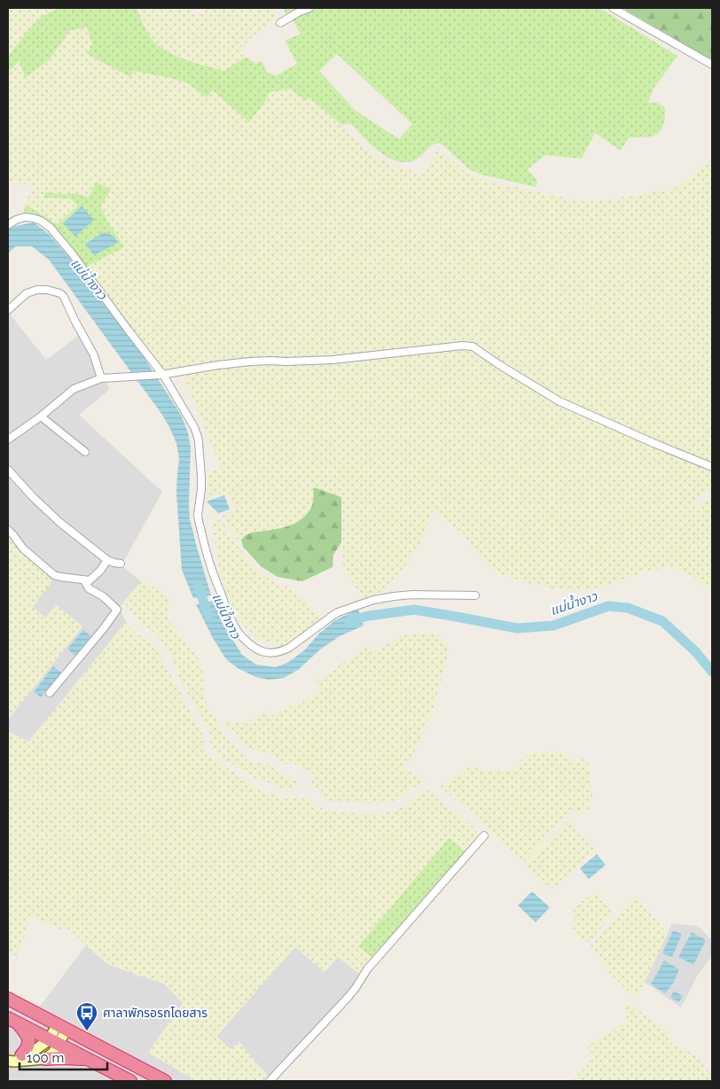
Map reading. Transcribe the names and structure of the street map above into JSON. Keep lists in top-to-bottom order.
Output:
{
  "water": ["แม่น้ำงาว"],
  "places": {
    "bus stop": ["ศาลาพักรอรถโดยสาร"]
  },
  "scale_bar": "100 m"
}
